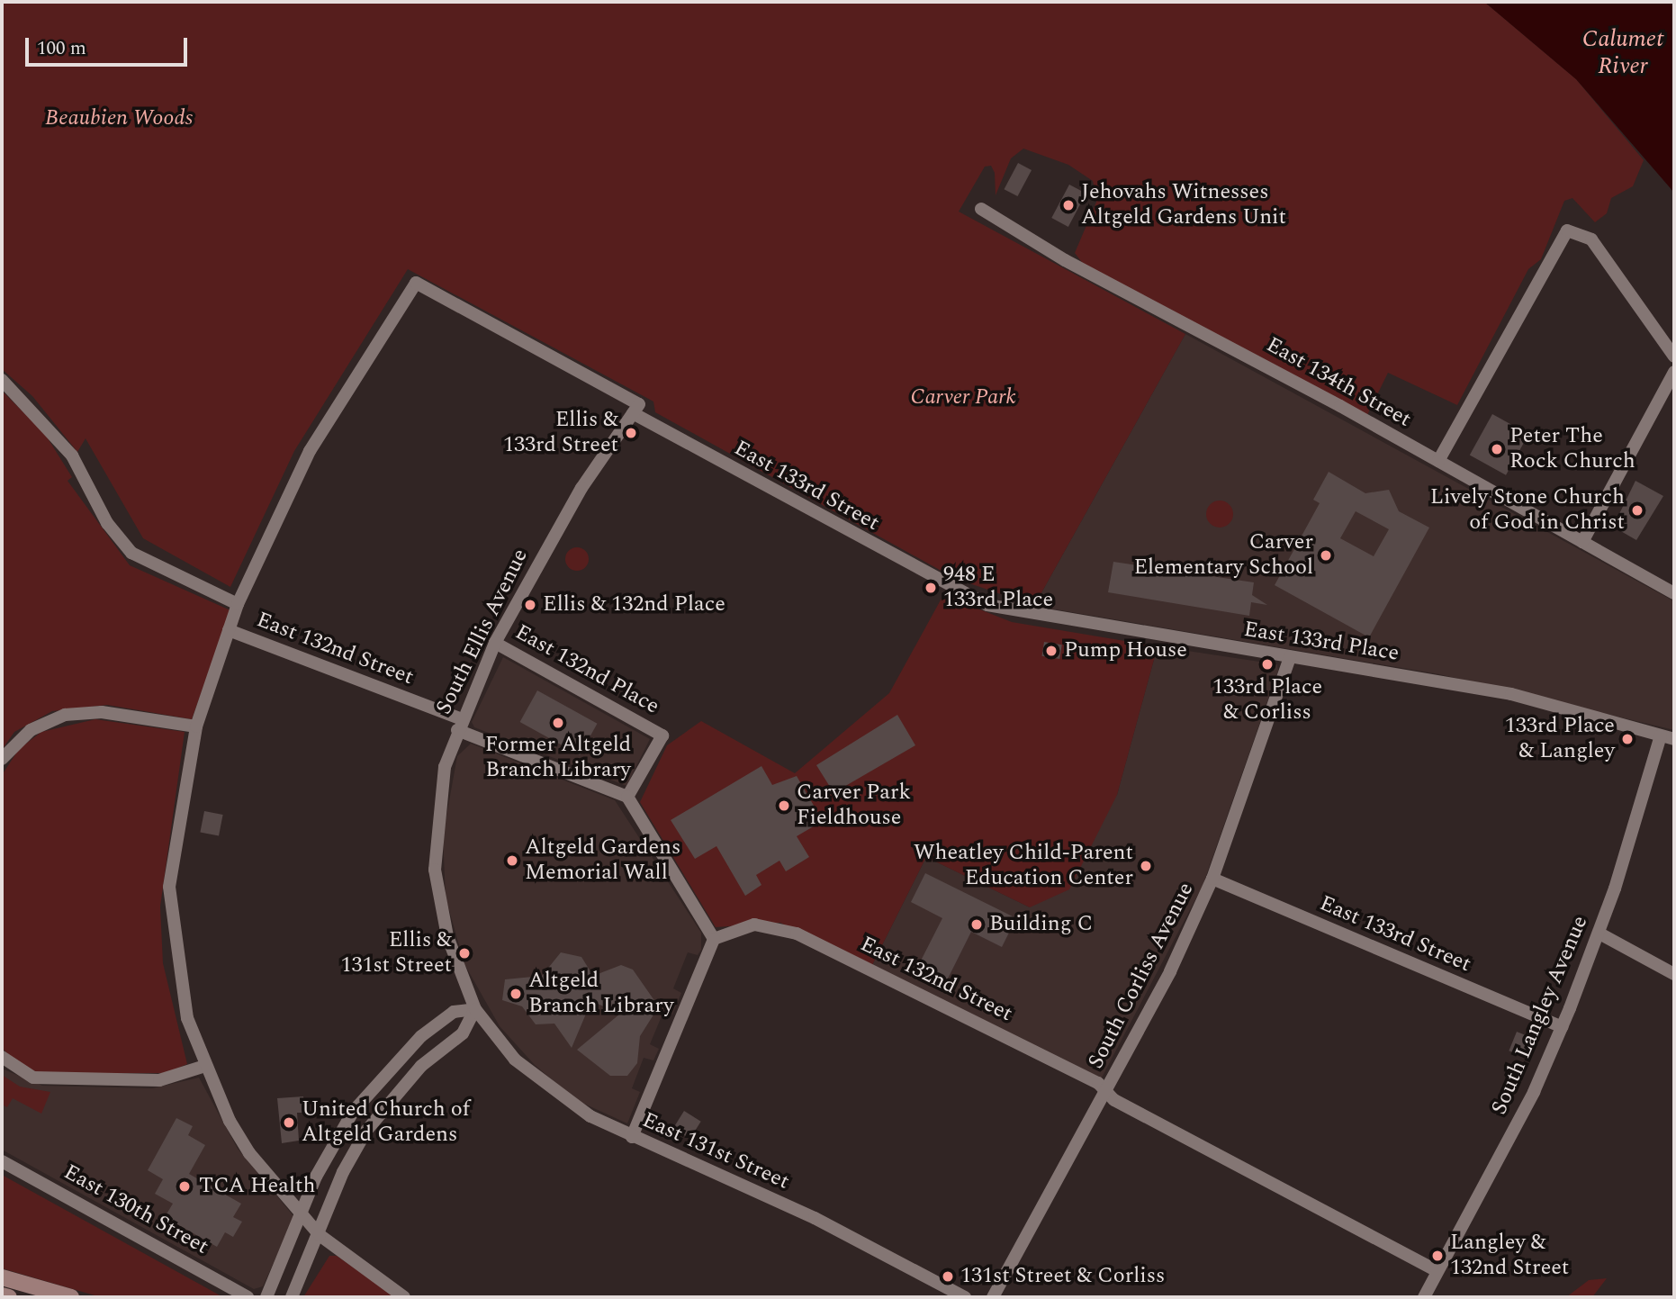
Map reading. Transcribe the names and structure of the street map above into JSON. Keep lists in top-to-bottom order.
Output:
{
  "streets": {
    "street": [
      "East 134th Street",
      "East 133rd Street",
      "South Ellis Avenue",
      "East 133rd Place",
      "East 132nd Street",
      "East 132nd Place",
      "South Corliss Avenue",
      "South Langley Avenue",
      "East 131st Street",
      "East 130th Street"
    ]
  },
  "crossings": [
    ["East 133rd Street", "South Ellis Avenue"],
    ["East 133rd Street", "East 133rd Place"],
    ["East 133rd Street", "East 132nd Street"],
    ["East 133rd Street", "South Corliss Avenue"],
    ["East 133rd Street", "South Langley Avenue"],
    ["South Ellis Avenue", "East 132nd Street"],
    ["South Ellis Avenue", "East 132nd Place"],
    ["South Ellis Avenue", "East 131st Street"],
    ["East 133rd Place", "South Corliss Avenue"],
    ["East 133rd Place", "South Langley Avenue"],
    ["East 132nd Street", "East 132nd Place"],
    ["East 132nd Street", "South Corliss Avenue"],
    ["East 132nd Street", "South Langley Avenue"]
  ],
  "water": ["Calumet River"],
  "parks": ["Beaubien Woods", "Carver Park"],
  "places": [
    "Jehovahs Witnesses Altgeld Gardens Unit",
    "Ellis & 133rd Street",
    "Peter The Rock Church",
    "Lively Stone Church of God in Christ",
    "Carver Elementary School",
    "948 E 133rd Place",
    "Ellis & 132nd Place",
    "Pump House",
    "133rd Place & Corliss",
    "Former Altgeld Branch Library",
    "133rd Place & Langley",
    "Carver Park Fieldhouse",
    "Altgeld Gardens Memorial Wall",
    "Wheatley Child-Parent Education Center",
    "Building C",
    "Ellis & 131st Street",
    "Altgeld Branch Library",
    "United Church of Altgeld Gardens",
    "TCA Health",
    "Langley & 132nd Street",
    "131st Street & Corliss"
  ],
  "scale_bar": "100 m"
}
